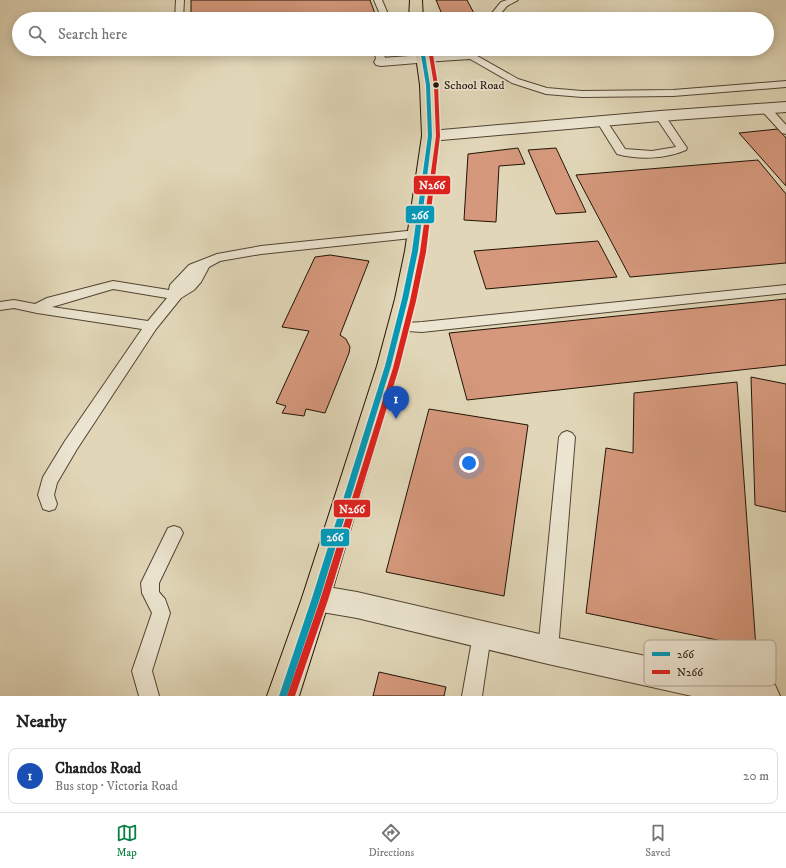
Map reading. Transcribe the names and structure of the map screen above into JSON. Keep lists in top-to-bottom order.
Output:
{
  "places": ["School Road"],
  "lines": ["transit line 266", "transit line N266"],
  "legend": ["266", "N266"],
  "page": {
    "search": "Search here",
    "pins": "1",
    "heading": "Nearby",
    "list": [
      {
        "mark": "1",
        "name": "Chandos Road",
        "note": "Bus stop · Victoria Road",
        "value": "20 m"
      }
    ],
    "nav": ["Map", "Directions", "Saved"]
  }
}
